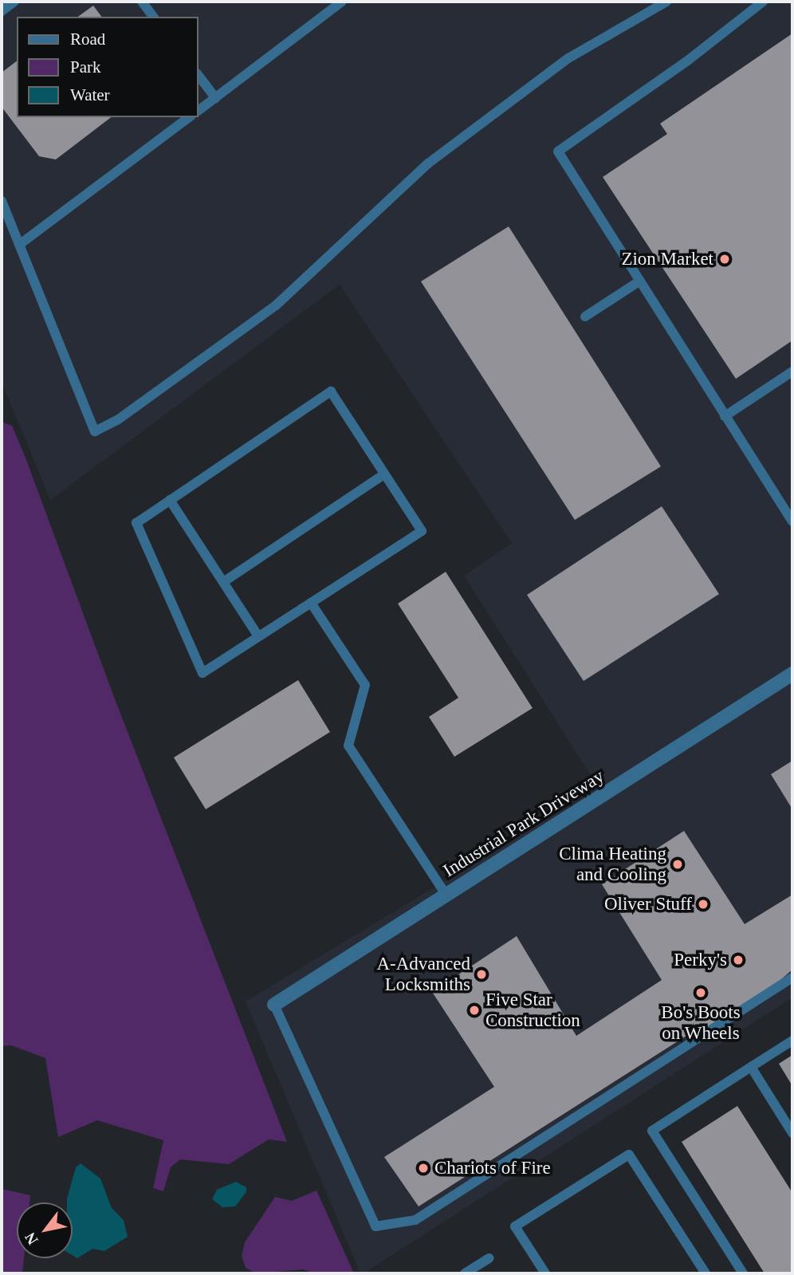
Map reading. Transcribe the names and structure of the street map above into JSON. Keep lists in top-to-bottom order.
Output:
{
  "streets": {
    "street": ["Industrial Park Driveway"]
  },
  "places": [
    "Zion Market",
    "Clima Heating and Cooling",
    "Oliver Stuff",
    "Perky's",
    "A-Advanced Locksmiths",
    "Bo's Boots on Wheels",
    "Five Star Construction",
    "Chariots of Fire"
  ],
  "legend": ["Road", "Park", "Water"],
  "north": "bottom left"
}
